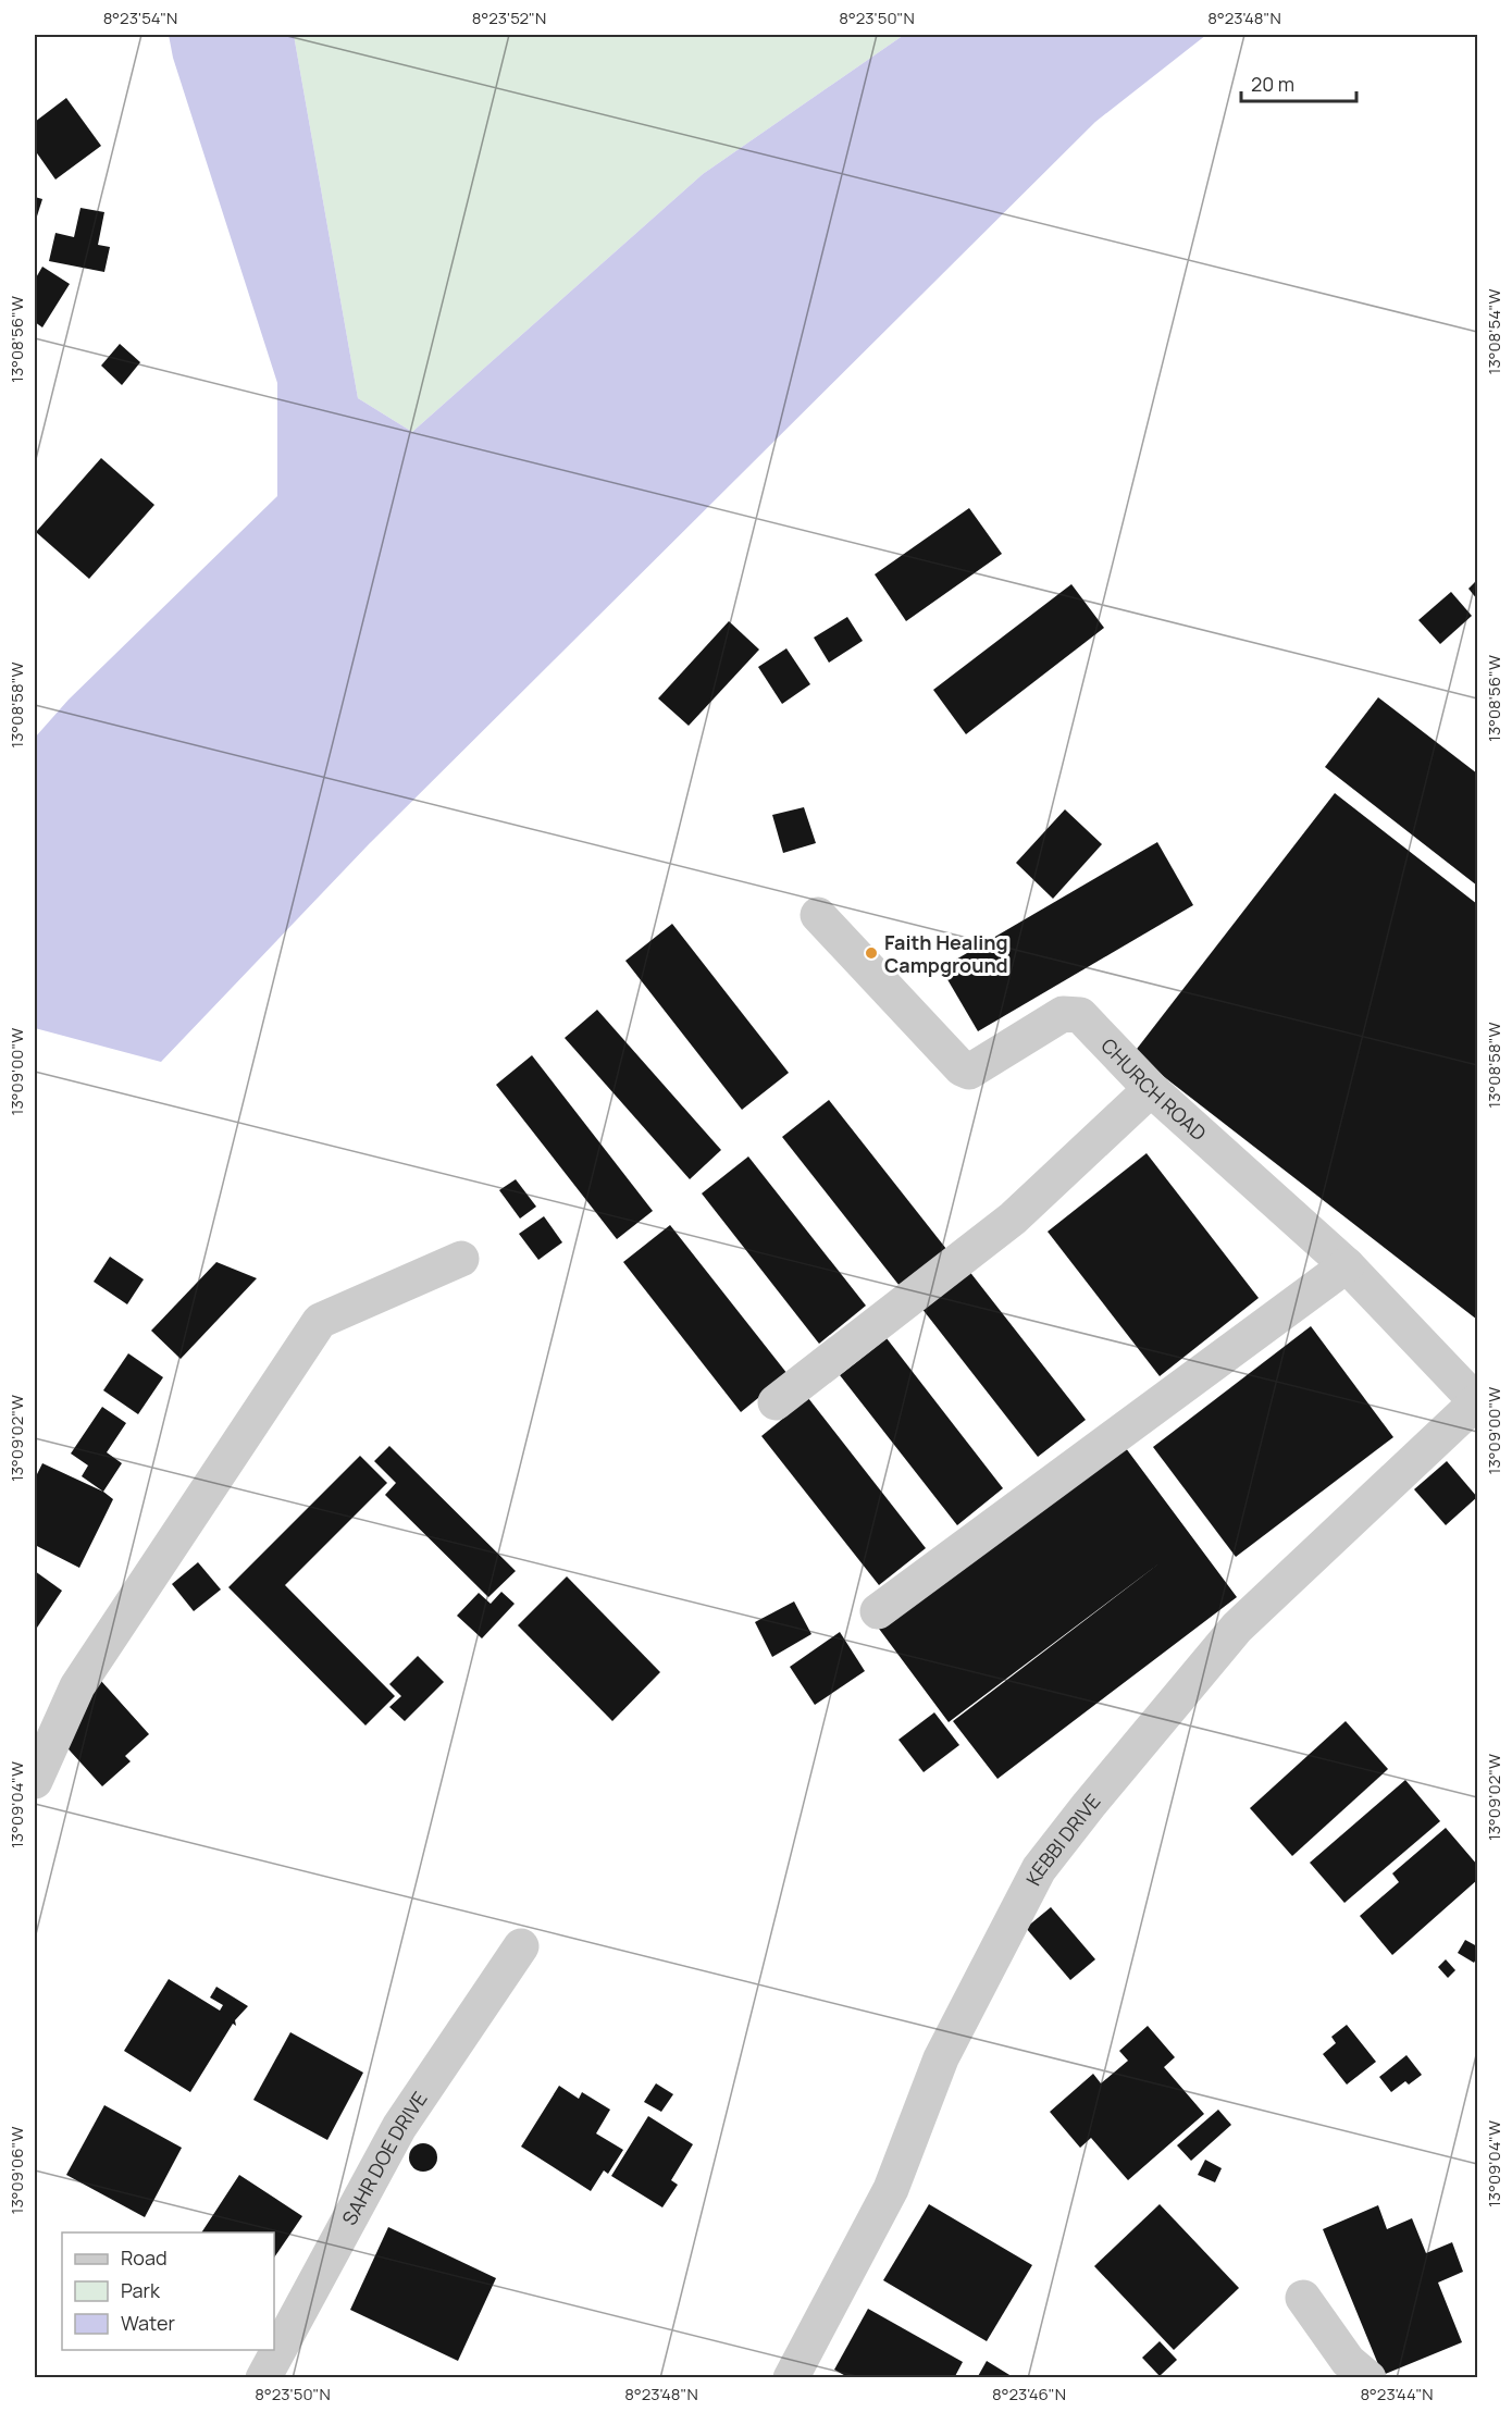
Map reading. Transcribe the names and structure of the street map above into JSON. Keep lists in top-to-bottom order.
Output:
{
  "streets": {
    "street": ["CHURCH ROAD", "KEBBI DRIVE", "SAHR DOE DRIVE"]
  },
  "crossings": [
    ["CHURCH ROAD", "KEBBI DRIVE"]
  ],
  "places": ["Faith Healing Campground"],
  "legend": ["Road", "Park", "Water"],
  "scale_bar": "20 m",
  "coordinates": [
    "8°23'54\"N",
    "8°23'52\"N",
    "8°23'50\"N",
    "8°23'48\"N",
    "13°08'54\"W",
    "13°08'56\"W",
    "13°08'58\"W",
    "13°09'00\"W",
    "13°09'02\"W",
    "13°09'04\"W",
    "13°09'06\"W",
    "8°23'46\"N",
    "8°23'44\"N"
  ]
}
